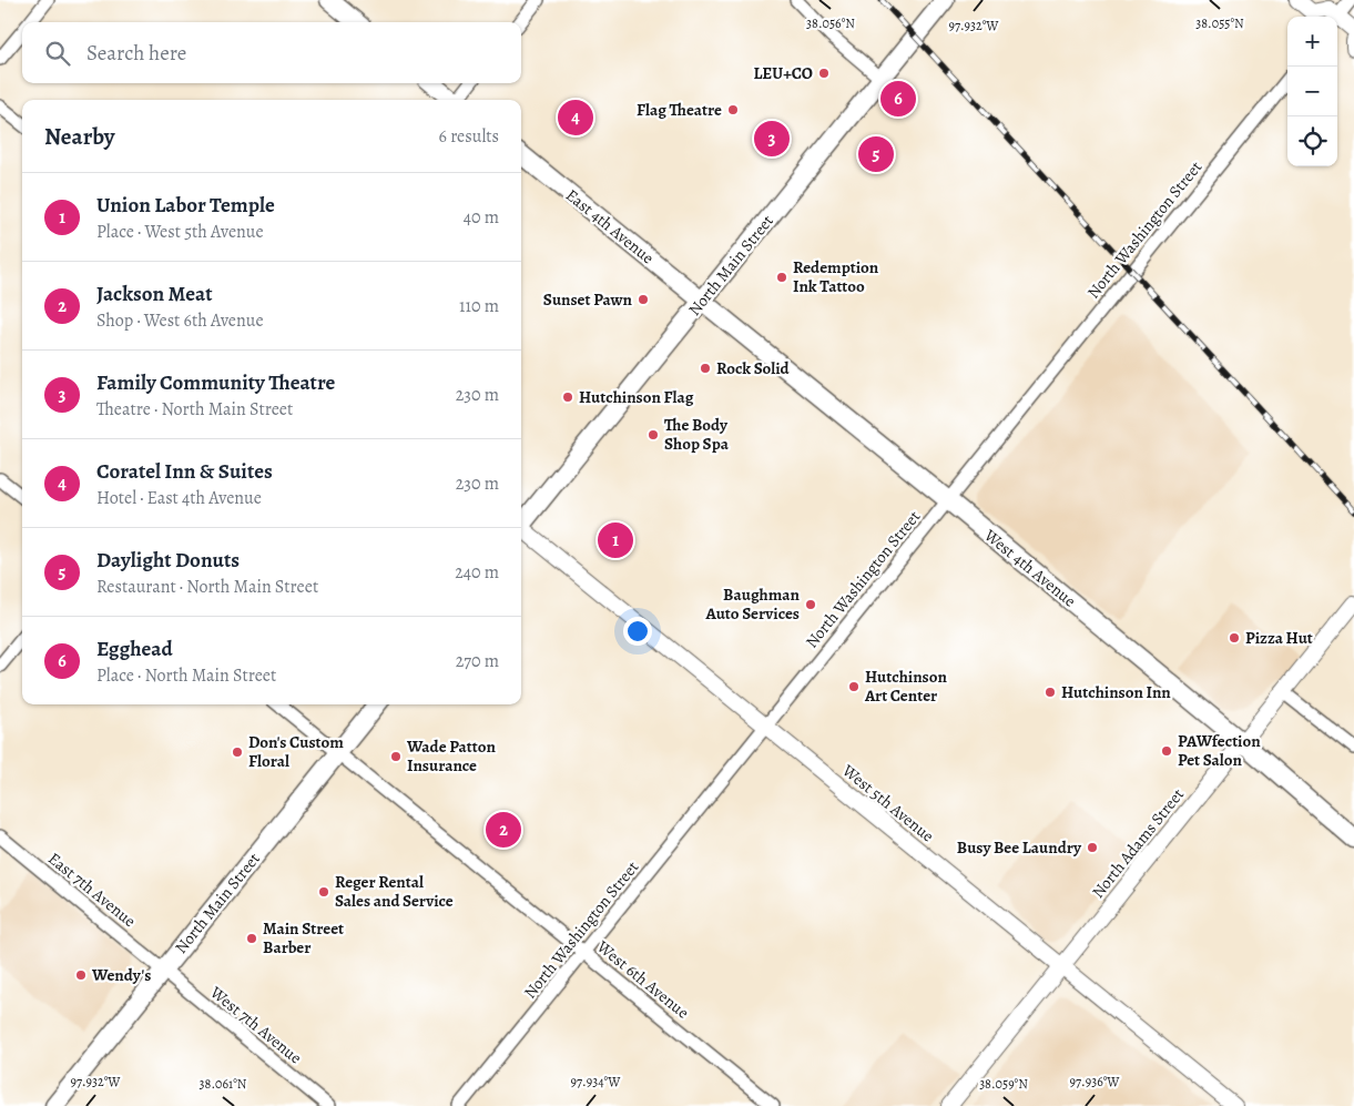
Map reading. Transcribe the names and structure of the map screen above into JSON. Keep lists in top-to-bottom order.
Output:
{
  "streets": {
    "main road": ["East 4th Avenue", "North Main Street", "West 4th Avenue"],
    "street": [
      "North Washington Street",
      "West 5th Avenue",
      "North Adams Street",
      "East 7th Avenue",
      "West 6th Avenue",
      "West 7th Avenue"
    ]
  },
  "crossings": [
    ["East 4th Avenue", "North Main Street"],
    ["East 4th Avenue", "West 4th Avenue"],
    ["North Washington Street", "West 4th Avenue"],
    ["North Washington Street", "West 5th Avenue"],
    ["North Washington Street", "West 6th Avenue"],
    ["North Main Street", "West 4th Avenue"],
    ["North Main Street", "East 7th Avenue"],
    ["North Main Street", "West 6th Avenue"],
    ["North Main Street", "West 7th Avenue"],
    ["West 4th Avenue", "North Adams Street"],
    ["West 5th Avenue", "North Adams Street"],
    ["East 7th Avenue", "West 7th Avenue"]
  ],
  "places": [
    "LEU+CO",
    "Flag Theatre",
    "Redemption Ink Tattoo",
    "Sunset Pawn",
    "Rock Solid",
    "Hutchinson Flag",
    "The Body Shop Spa",
    "Baughman Auto Services",
    "Pizza Hut",
    "Hutchinson Art Center",
    "Hutchinson Inn",
    "PAWfection Pet Salon",
    "Don's Custom Floral",
    "Wade Patton Insurance",
    "Busy Bee Laundry",
    "Reger Rental Sales and Service",
    "Main Street Barber",
    "Wendy's"
  ],
  "page": {
    "map_buttons": ["+", "−"],
    "search": "Search here",
    "pins": [
      "6",
      "4",
      "3",
      "5",
      "1",
      "2"
    ],
    "heading": ["Nearby", "6 results"],
    "list": [
      {
        "mark": "1",
        "name": "Union Labor Temple",
        "note": "Place · West 5th Avenue",
        "value": "40 m"
      },
      {
        "mark": "2",
        "name": "Jackson Meat",
        "note": "Shop · West 6th Avenue",
        "value": "110 m"
      },
      {
        "mark": "3",
        "name": "Family Community Theatre",
        "note": "Theatre · North Main Street",
        "value": "230 m"
      },
      {
        "mark": "4",
        "name": "Coratel Inn & Suites",
        "note": "Hotel · East 4th Avenue",
        "value": "230 m"
      },
      {
        "mark": "5",
        "name": "Daylight Donuts",
        "note": "Restaurant · North Main Street",
        "value": "240 m"
      },
      {
        "mark": "6",
        "name": "Egghead",
        "note": "Place · North Main Street",
        "value": "270 m"
      }
    ]
  },
  "coordinates": [
    "38.056°N",
    "38.055°N",
    "97.932°W",
    "97.934°W",
    "97.936°W",
    "38.061°N",
    "38.059°N"
  ]
}
